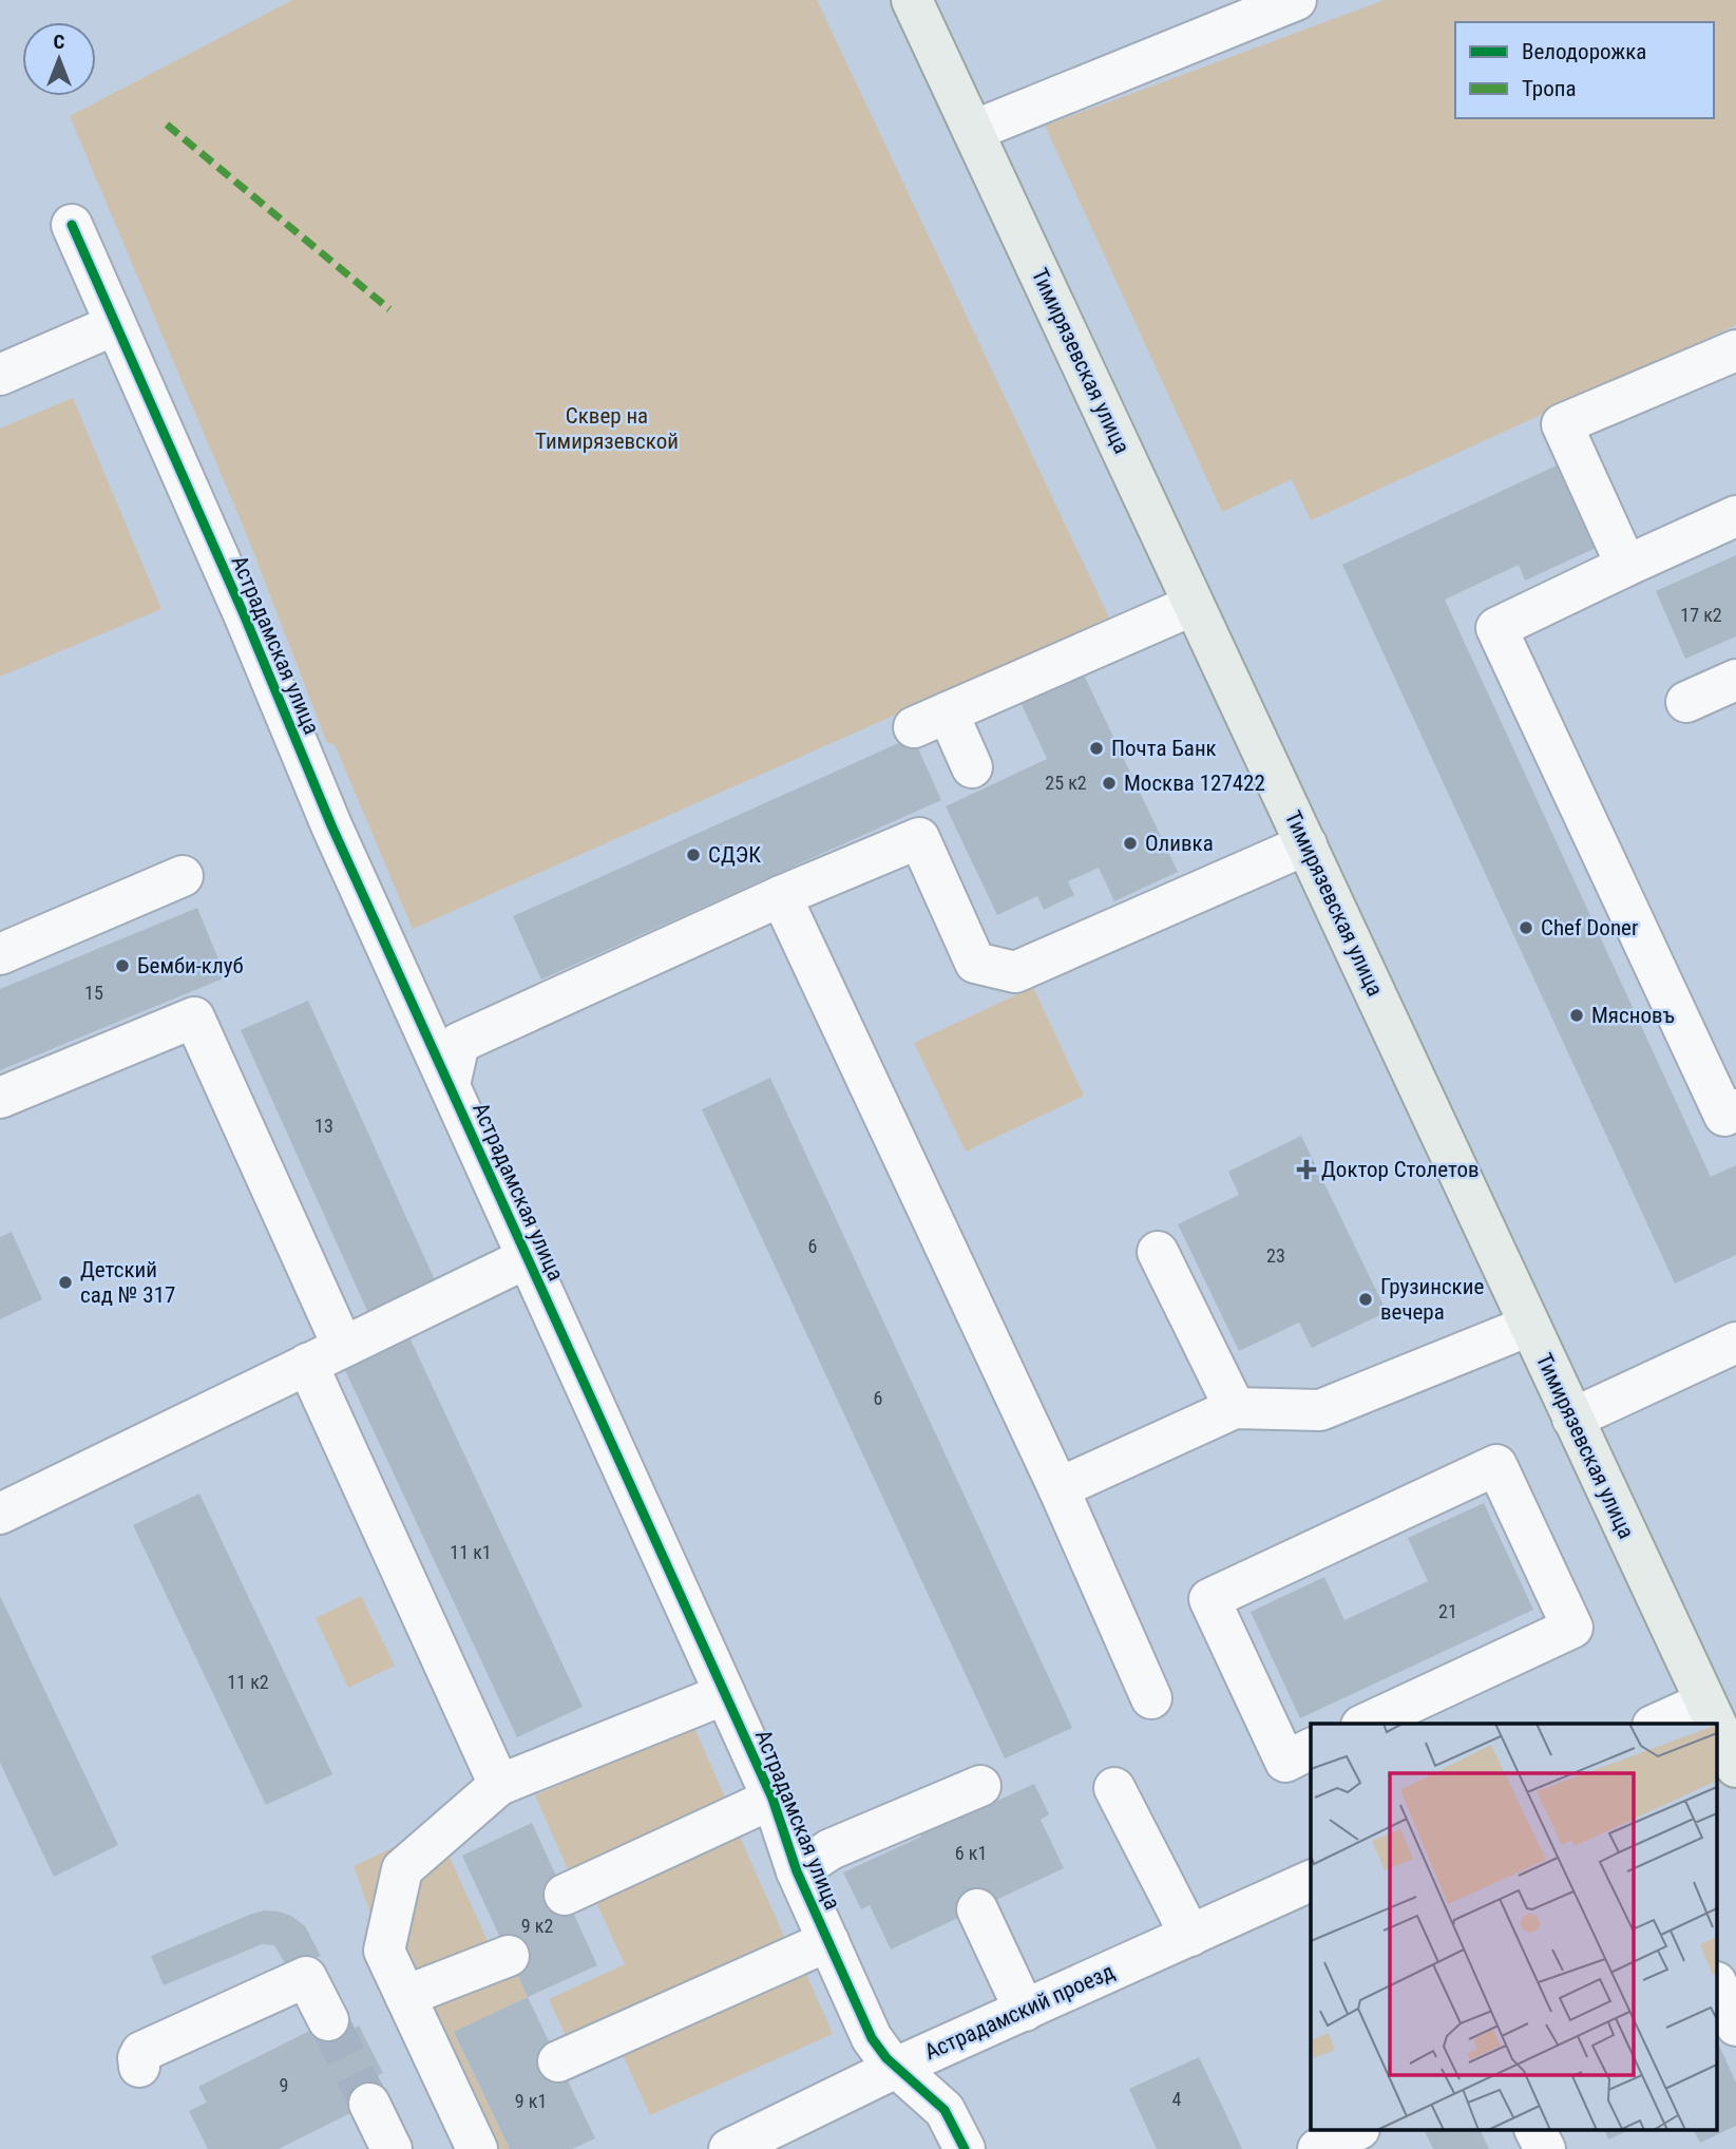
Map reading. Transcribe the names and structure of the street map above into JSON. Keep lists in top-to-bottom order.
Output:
{
  "streets": {
    "main road": ["Тимирязевская улица"],
    "street": ["Астрадамская улица", "Астрадамский проезд"]
  },
  "crossings": [
    ["Астрадамская улица", "Астрадамский проезд"]
  ],
  "parks": ["Сквер на Тимирязевской"],
  "places": {
    "other": [
      "Почта Банк",
      "Москва 127422",
      "Оливка",
      "СДЭК",
      "Chef Doner",
      "Бемби-клуб",
      "Мясновъ",
      "Детский сад № 317",
      "Грузинские вечера"
    ],
    "health": ["Доктор Столетов"]
  },
  "house_numbers": [
    "17 к2",
    "25 к2",
    "15",
    "13",
    "6",
    "23",
    "6",
    "11 к1",
    "21",
    "11 к2",
    "6 к1",
    "9 к2",
    "9",
    "4",
    "9 к1"
  ],
  "legend": ["Велодорожка", "Тропа"],
  "north": "top"
}
